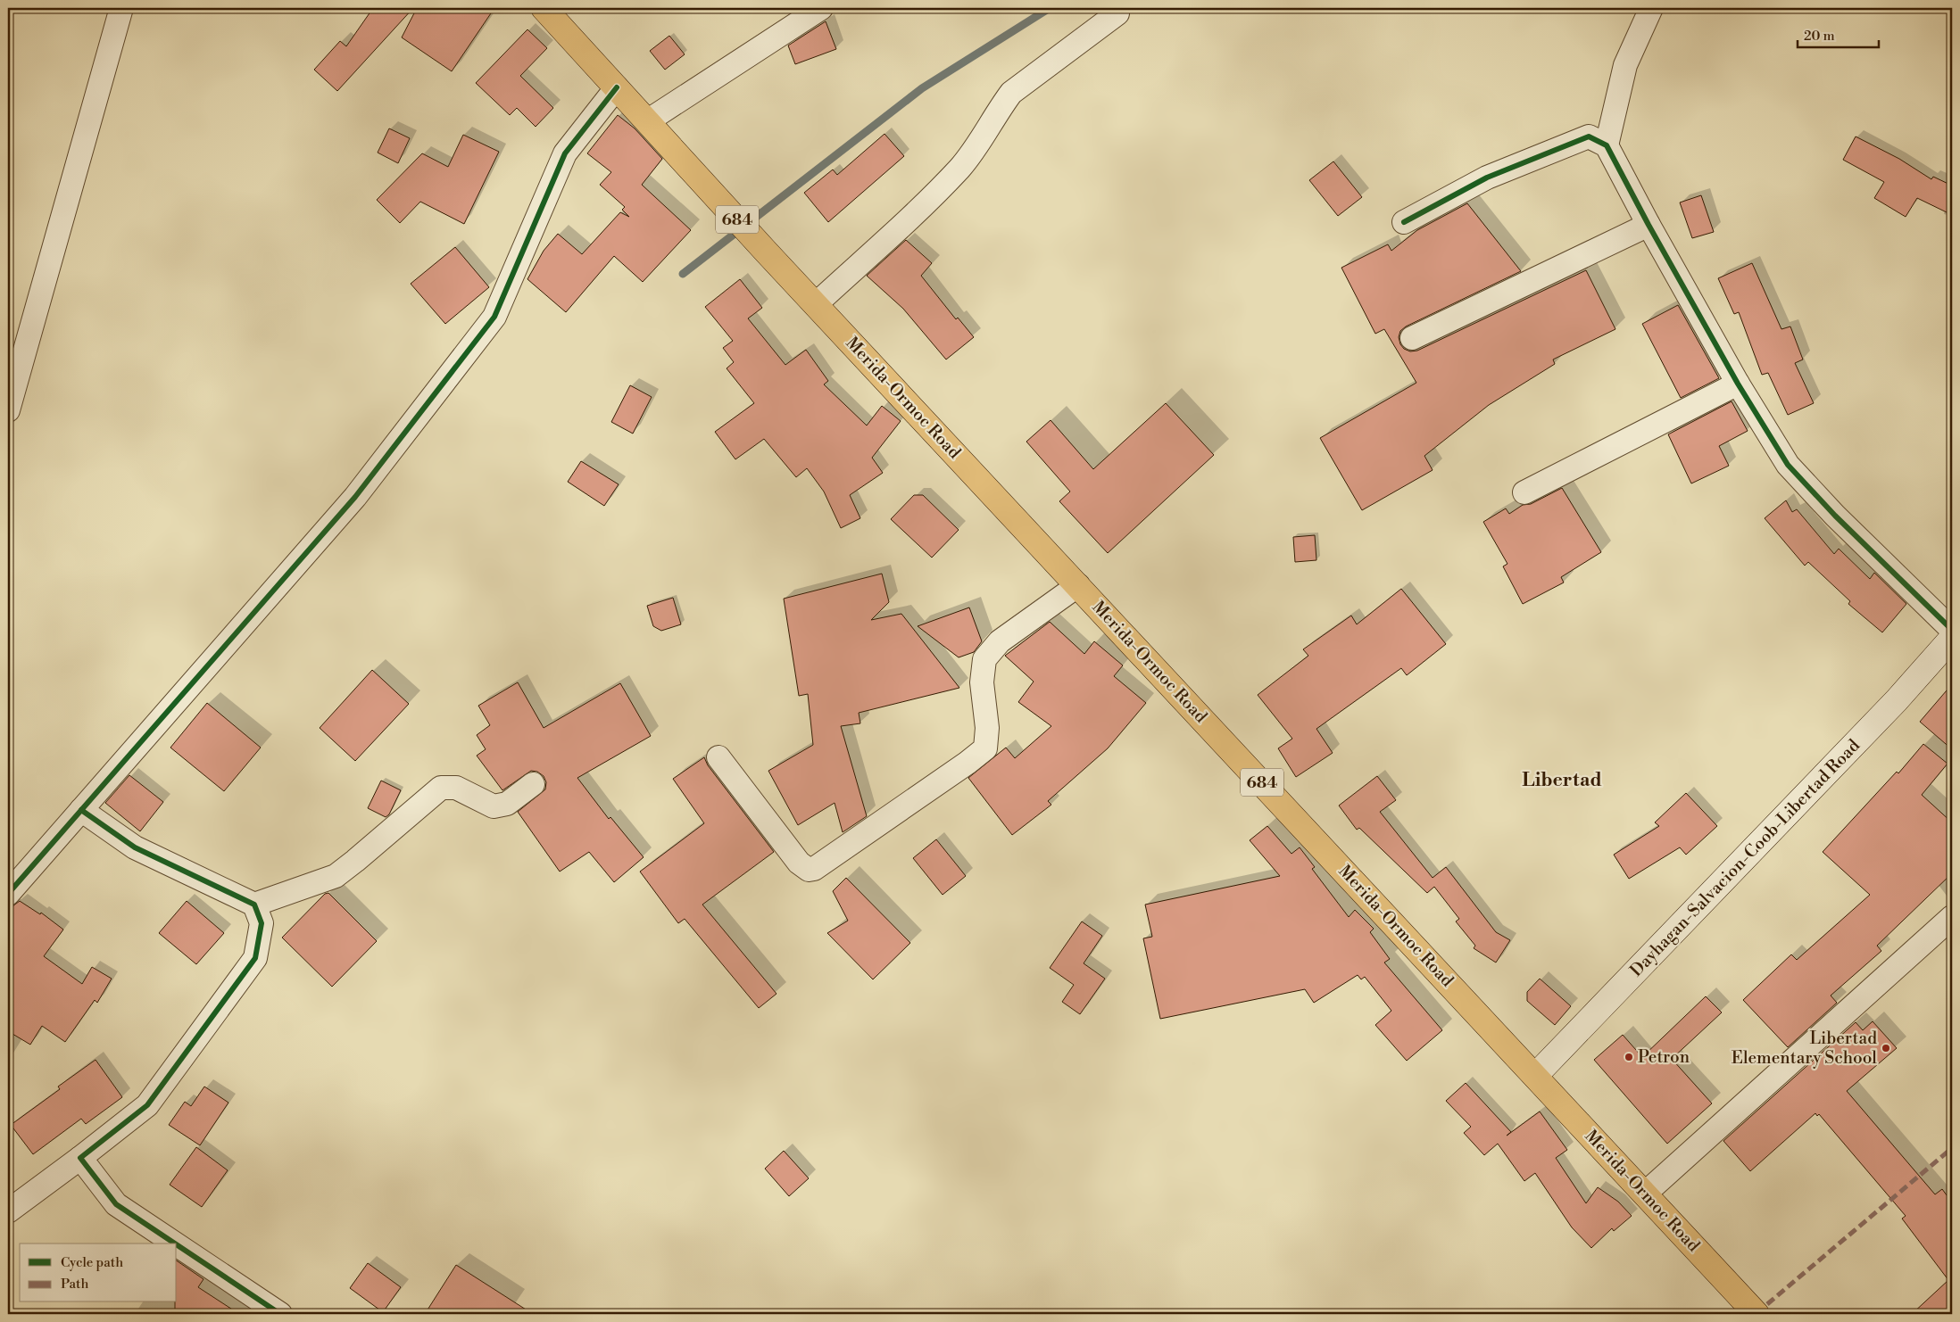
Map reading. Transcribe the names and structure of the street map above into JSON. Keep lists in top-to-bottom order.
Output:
{
  "streets": {
    "highway": ["684", "Merida-Ormoc Road"],
    "main road": ["Dayhagan-Salvacion-Coob-Libertad Road"]
  },
  "crossings": [
    ["Merida-Ormoc Road", "Dayhagan-Salvacion-Coob-Libertad Road"]
  ],
  "districts": ["Libertad"],
  "places": ["Libertad Elementary School", "Petron"],
  "legend": ["Cycle path", "Path"],
  "scale_bar": "20 m"
}
